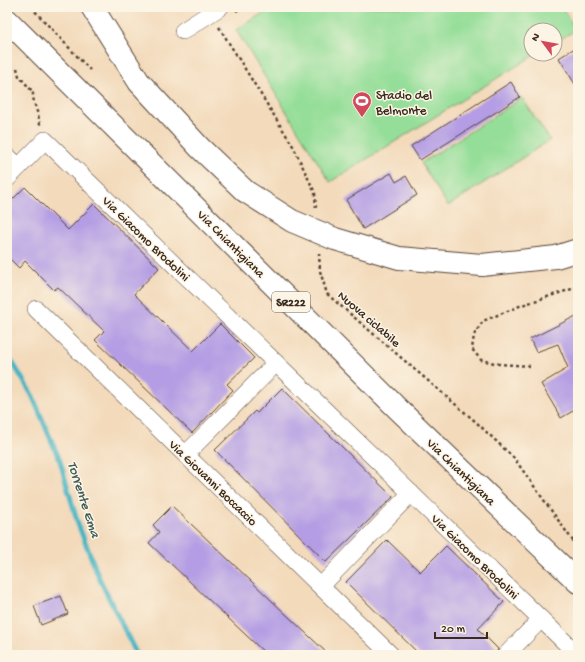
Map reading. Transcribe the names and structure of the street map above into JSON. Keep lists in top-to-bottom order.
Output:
{
  "streets": {
    "main road": ["Via Chiantigiana", "SR222"],
    "street": ["Via Giacomo Brodolini", "Via Giovanni Boccaccio"],
    "path": ["Nuova ciclabile"]
  },
  "water": ["Torrente Ema"],
  "places": {
    "sports": ["Stadio del Belmonte"]
  },
  "scale_bar": "20 m",
  "north": "top left"
}
